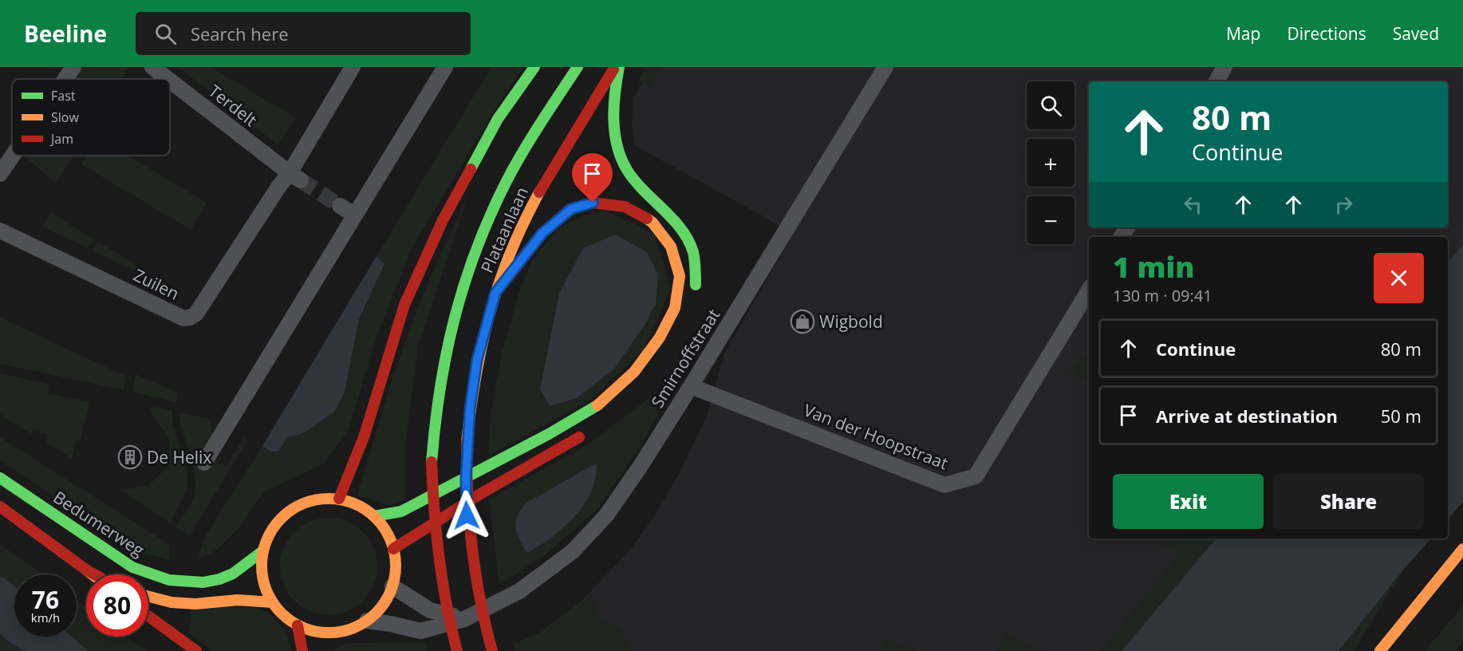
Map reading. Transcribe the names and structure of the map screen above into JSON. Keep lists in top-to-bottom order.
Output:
{
  "streets": {
    "main road": ["Plataanlaan", "Bedumerweg"],
    "street": [
      "Terdelt",
      "Zuilen",
      "Smirnoffstraat",
      "Van der Hoopstraat"
    ]
  },
  "crossings": [
    ["Terdelt", "Zuilen"],
    ["Smirnoffstraat", "Van der Hoopstraat"],
    ["Smirnoffstraat", "Bedumerweg"]
  ],
  "places": {
    "shop": ["Wigbold"],
    "building": ["De Helix"]
  },
  "legend": ["Fast", "Slow", "Jam"],
  "page": {
    "header": "Beeline",
    "search": "Search here",
    "nav": ["Map", "Directions", "Saved"],
    "map_buttons": ["+", "−"],
    "turn": ["80 m", "Continue"],
    "heading": ["1 min", "130 m · 09:41"],
    "list": [
      {
        "name": "Continue",
        "value": "80 m"
      },
      {
        "name": "Arrive at destination",
        "value": "50 m"
      }
    ],
    "buttons": ["Exit", "Share"],
    "speed": "76 km/h",
    "limit": "80"
  }
}
